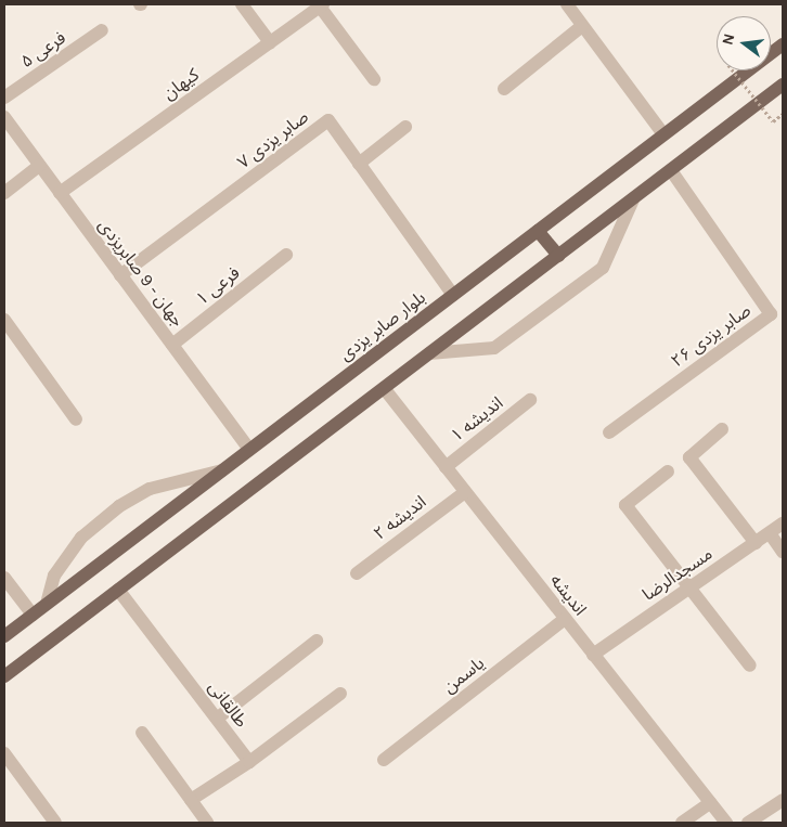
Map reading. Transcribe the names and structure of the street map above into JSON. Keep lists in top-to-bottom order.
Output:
{
  "streets": {
    "main road": ["بلوار صابر یزدی"],
    "street": [
      "فرعی ۵",
      "کیهان",
      "صابر یزدی ۷",
      "جهان - 9 صابریزدی",
      "فرعی ۱",
      "صابر یزدی ۲۶",
      "اندیشه ۱",
      "اندیشه ۲",
      "مسجدالرضا",
      "اندیشه",
      "یاسمن",
      "طالقانی"
    ]
  },
  "crossings": [
    ["کیهان", "جهان - 9 صابریزدی"],
    ["صابر یزدی ۷", "جهان - 9 صابریزدی"],
    ["صابر یزدی ۷", "بلوار صابر یزدی"],
    ["جهان - 9 صابریزدی", "فرعی ۱"],
    ["جهان - 9 صابریزدی", "بلوار صابر یزدی"],
    ["اندیشه ۱", "اندیشه"],
    ["اندیشه ۲", "اندیشه"],
    ["مسجدالرضا", "اندیشه"],
    ["اندیشه", "یاسمن"]
  ],
  "north": "left"
}
